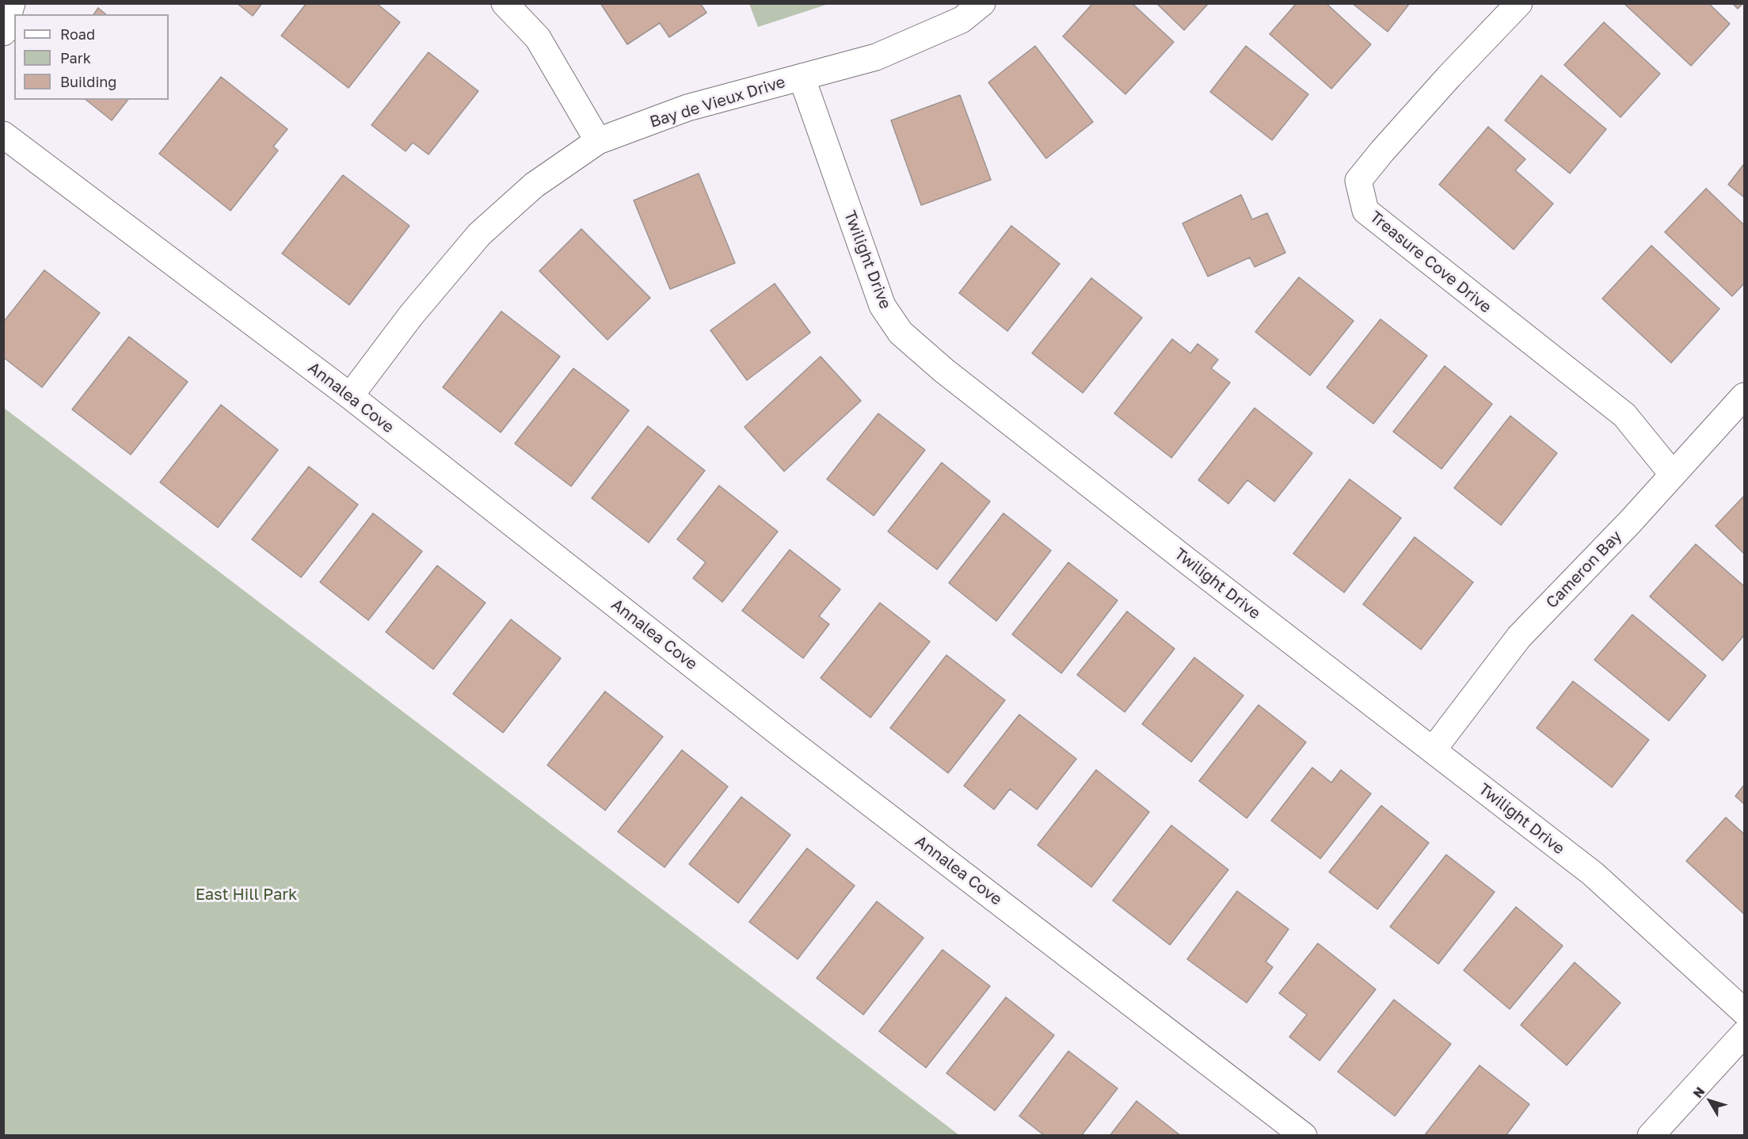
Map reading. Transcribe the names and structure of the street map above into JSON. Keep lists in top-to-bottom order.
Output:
{
  "streets": {
    "street": [
      "Bay de Vieux Drive",
      "Twilight Drive",
      "Treasure Cove Drive",
      "Annalea Cove",
      "Cameron Bay"
    ]
  },
  "crossings": [
    ["Bay de Vieux Drive", "Twilight Drive"],
    ["Bay de Vieux Drive", "Annalea Cove"],
    ["Twilight Drive", "Cameron Bay"],
    ["Treasure Cove Drive", "Cameron Bay"]
  ],
  "parks": ["East Hill Park"],
  "legend": ["Road", "Park", "Building"],
  "north": "top left"
}
